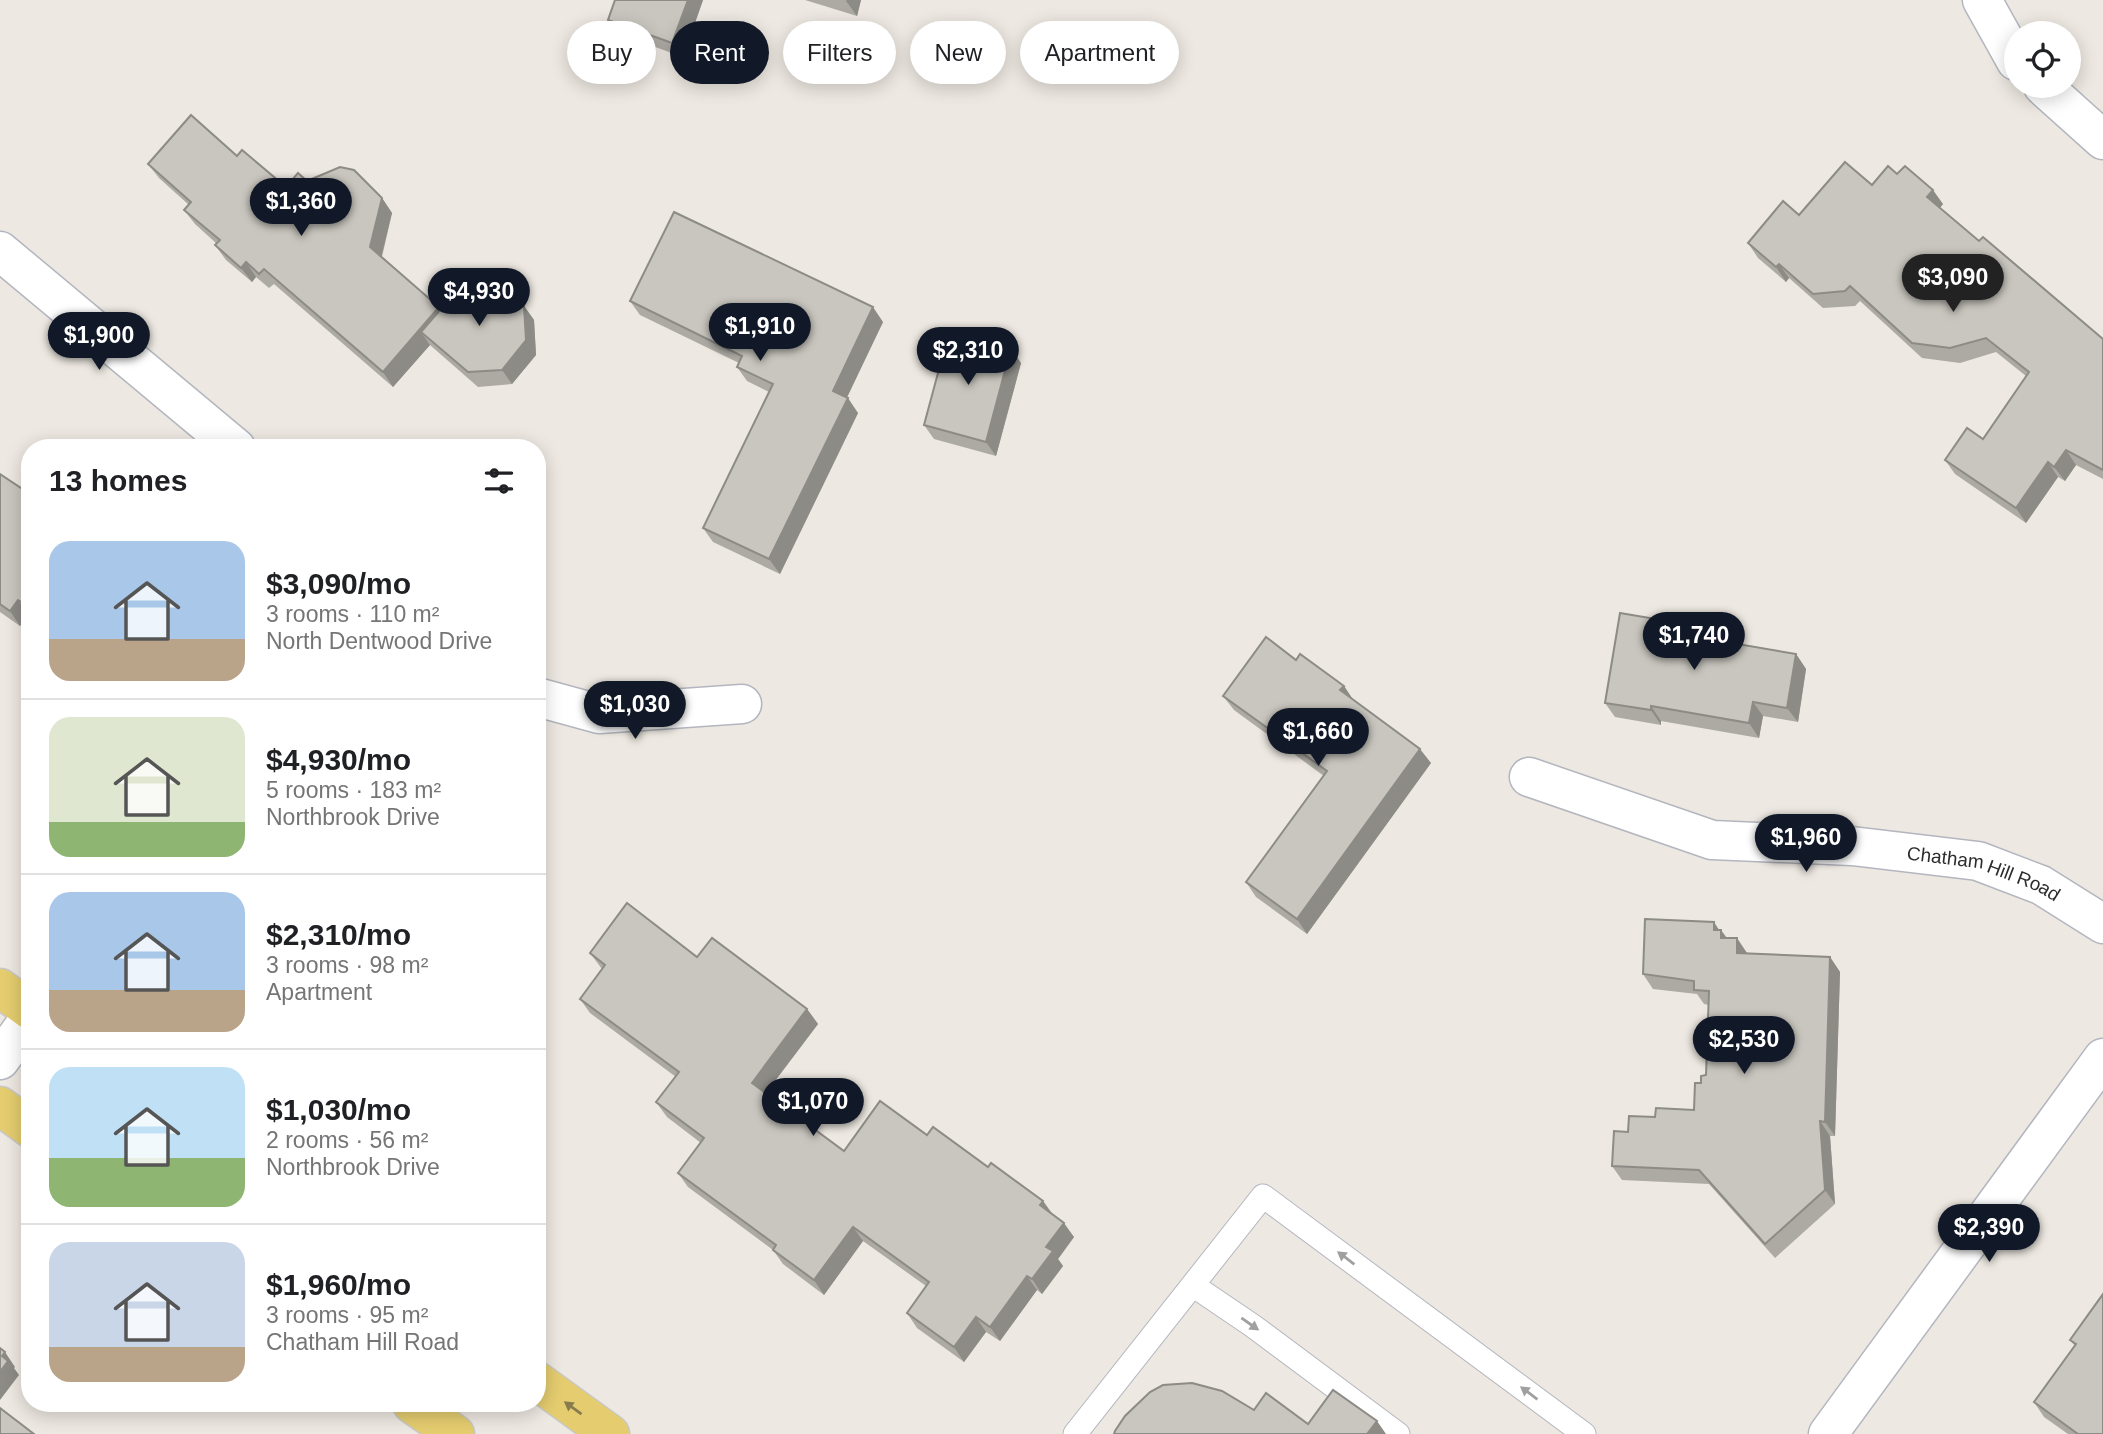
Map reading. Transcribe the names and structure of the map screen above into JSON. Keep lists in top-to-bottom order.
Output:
{
  "streets": {
    "street": ["Chatham Hill Road"]
  },
  "page": {
    "chip": [
      "Buy",
      "Rent",
      "Filters",
      "New",
      "Apartment"
    ],
    "price": [
      "$1,360",
      "$3,090",
      "$4,930",
      "$1,910",
      "$1,900",
      "$2,310",
      "$1,740",
      "$1,030",
      "$1,660",
      "$1,960",
      "$2,530",
      "$1,070",
      "$2,390"
    ],
    "heading": "13 homes",
    "list": [
      {
        "name": "$3,090/mo",
        "note": "3 rooms · 110 m² · North Dentwood Drive"
      },
      {
        "name": "$4,930/mo",
        "note": "5 rooms · 183 m² · Northbrook Drive"
      },
      {
        "name": "$2,310/mo",
        "note": "3 rooms · 98 m² · Apartment"
      },
      {
        "name": "$1,030/mo",
        "note": "2 rooms · 56 m² · Northbrook Drive"
      },
      {
        "name": "$1,960/mo",
        "note": "3 rooms · 95 m² · Chatham Hill Road"
      }
    ]
  }
}
